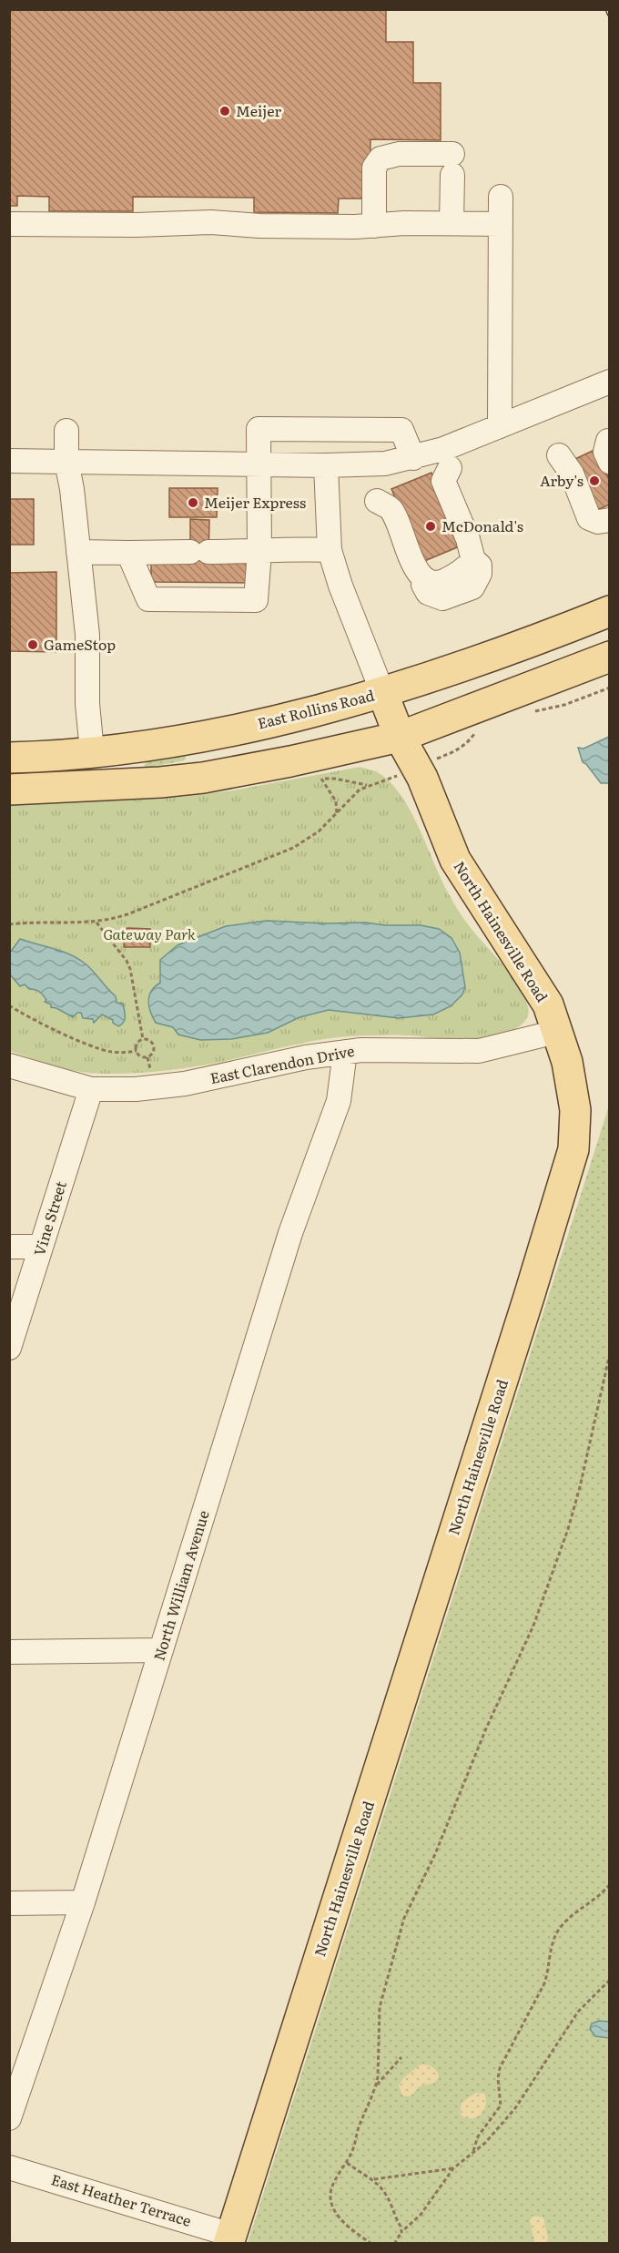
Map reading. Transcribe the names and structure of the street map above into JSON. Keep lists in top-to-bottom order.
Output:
{
  "streets": {
    "main road": ["East Rollins Road", "North Hainesville Road"],
    "street": [
      "East Clarendon Drive",
      "Vine Street",
      "North William Avenue",
      "East Heather Terrace"
    ]
  },
  "crossings": [
    ["East Rollins Road", "North Hainesville Road"],
    ["North Hainesville Road", "East Clarendon Drive"],
    ["North Hainesville Road", "East Heather Terrace"],
    ["East Clarendon Drive", "Vine Street"],
    ["East Clarendon Drive", "North William Avenue"]
  ],
  "parks": ["Gateway Park"],
  "places": [
    "Meijer",
    "Arby's",
    "Meijer Express",
    "McDonald's",
    "GameStop"
  ]
}
